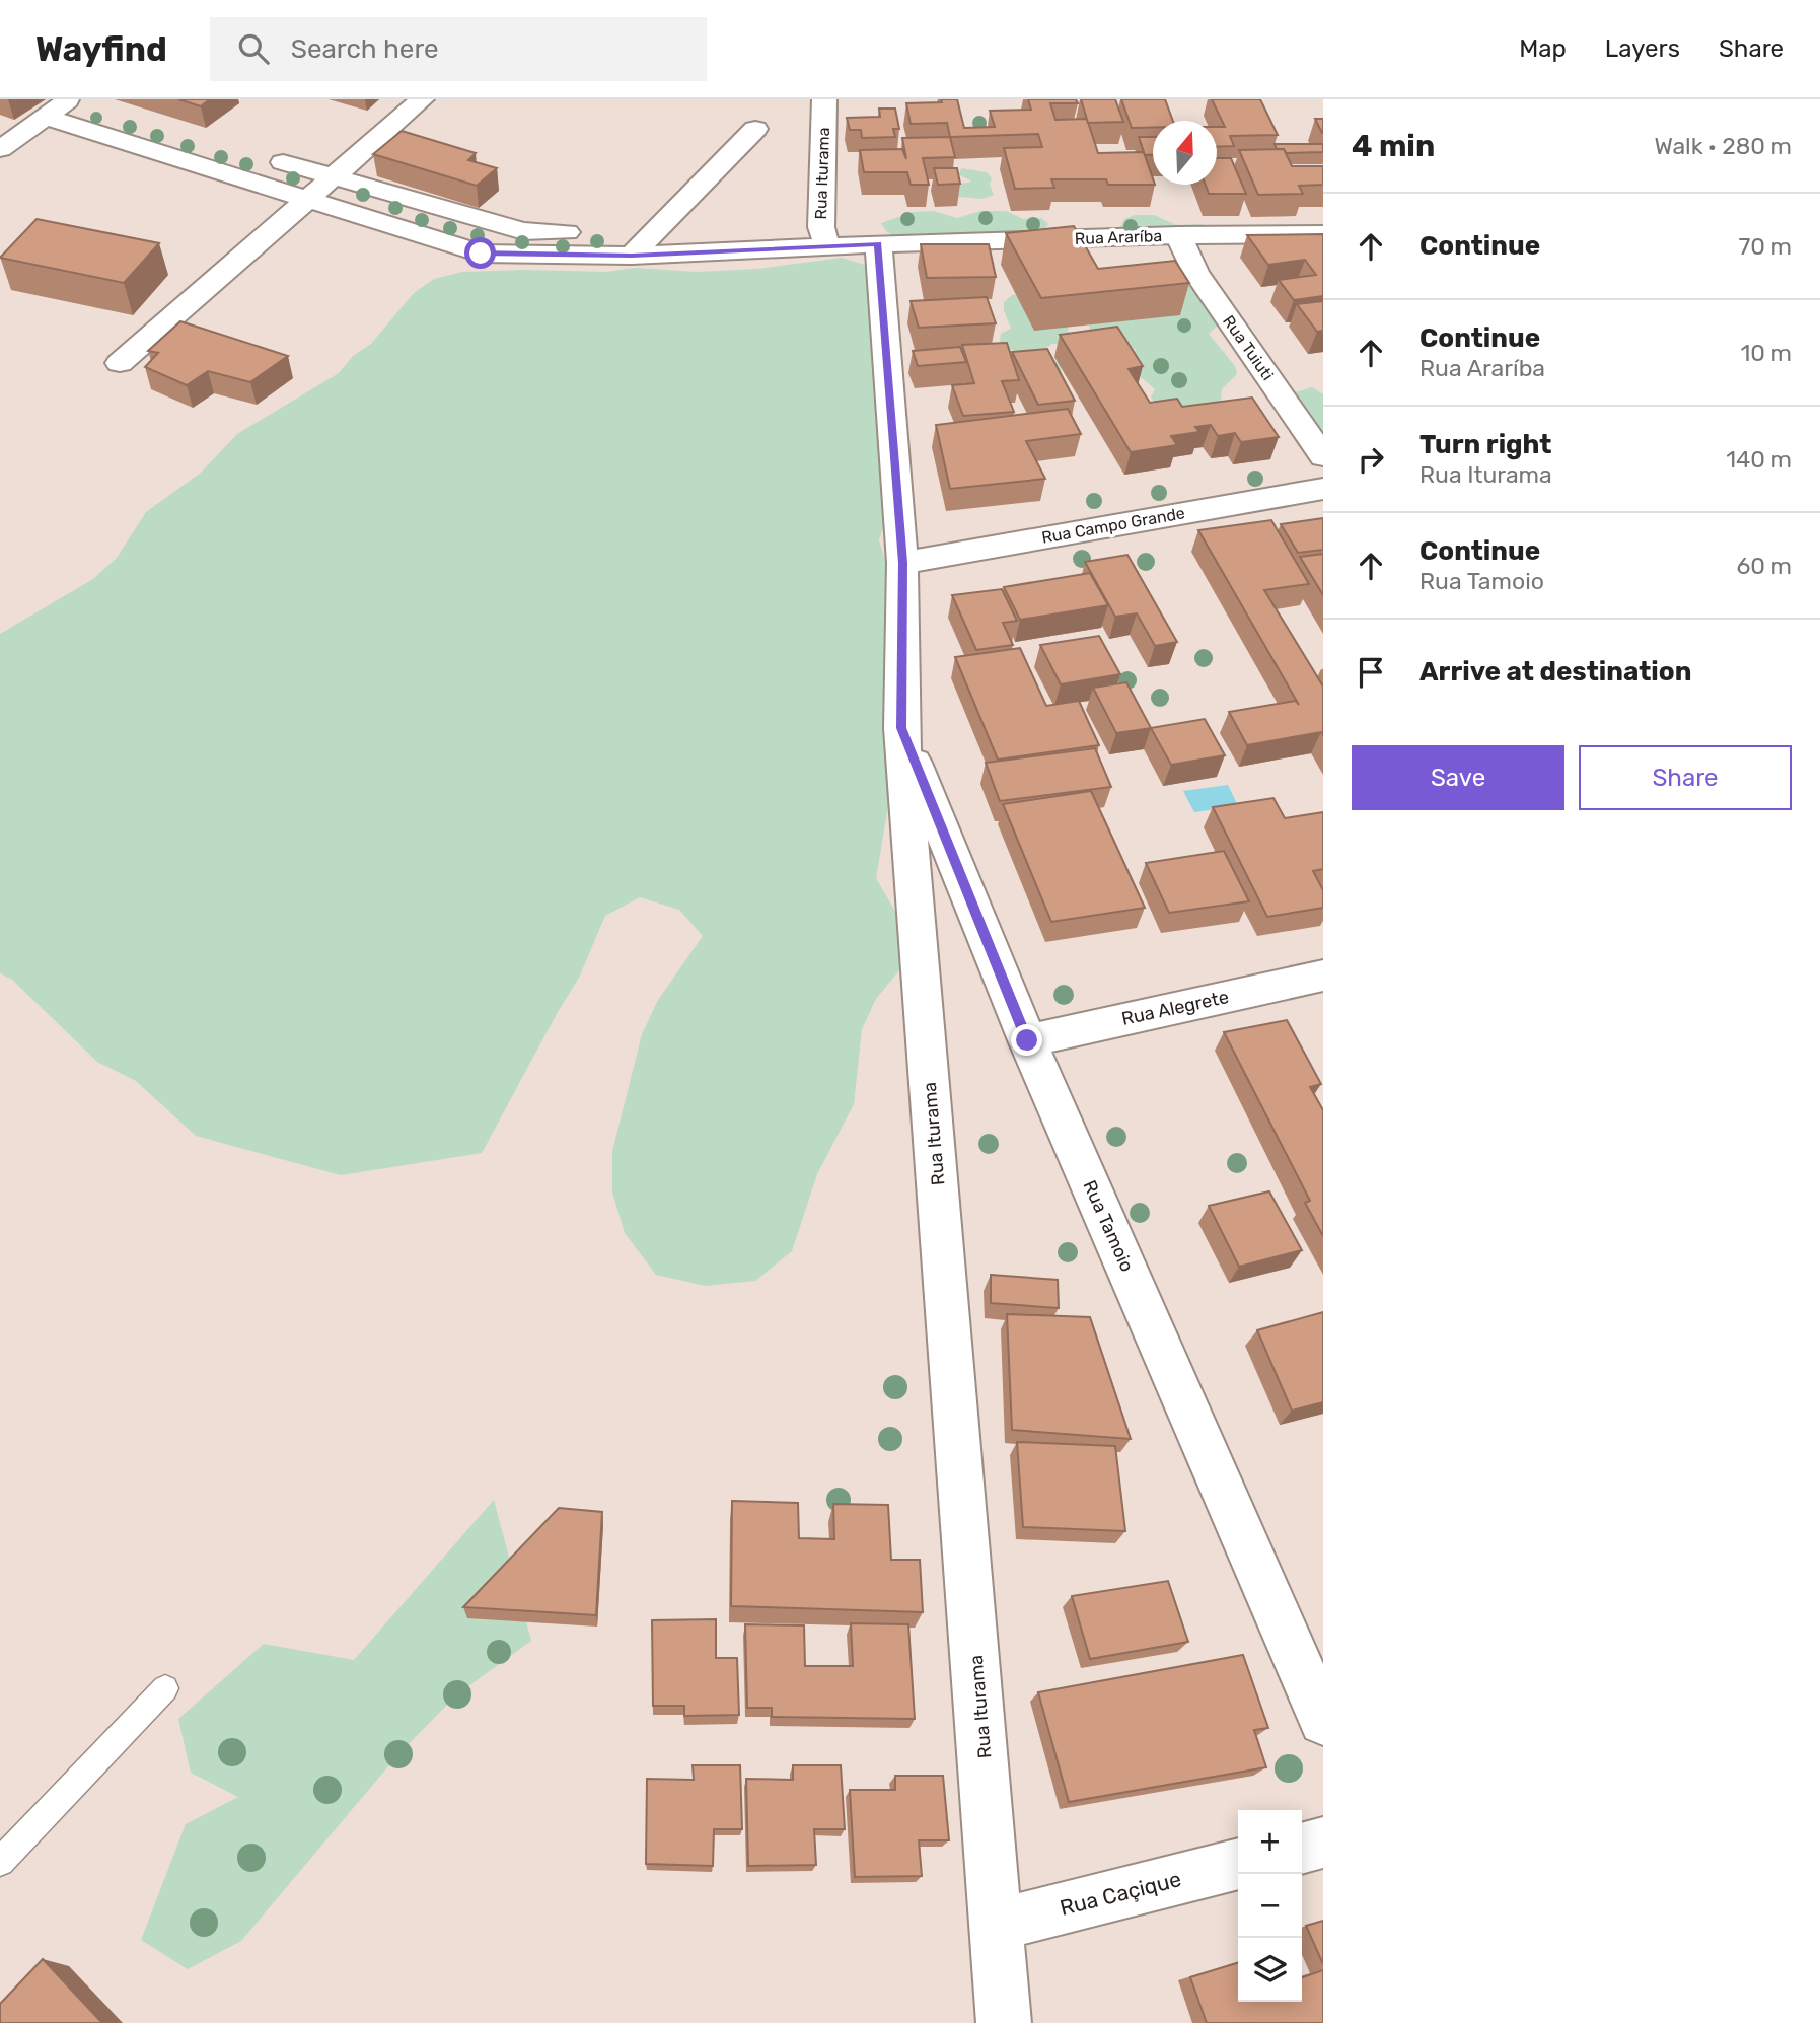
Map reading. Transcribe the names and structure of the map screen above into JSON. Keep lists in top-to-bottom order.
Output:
{
  "streets": {
    "street": [
      "Rua Iturama",
      "Rua Araríba",
      "Rua Tuiuti",
      "Rua Campo Grande",
      "Rua Alegrete",
      "Rua Tamoio",
      "Rua Caçique"
    ]
  },
  "crossings": [
    ["Rua Iturama", "Rua Araríba"],
    ["Rua Iturama", "Rua Campo Grande"],
    ["Rua Iturama", "Rua Tamoio"],
    ["Rua Iturama", "Rua Caçique"],
    ["Rua Araríba", "Rua Tuiuti"],
    ["Rua Alegrete", "Rua Tamoio"]
  ],
  "north": "top",
  "page": {
    "header": "Wayfind",
    "search": "Search here",
    "nav": ["Map", "Layers", "Share"],
    "heading": ["4 min", "Walk · 280 m"],
    "list": [
      ["Continue", "70 m"],
      ["Continue", "Rua Araríba", "10 m"],
      ["Turn right", "Rua Iturama", "140 m"],
      ["Continue", "Rua Tamoio", "60 m"],
      "Arrive at destination"
    ],
    "buttons": ["Save", "Share"],
    "map_buttons": ["+", "−"]
  }
}
